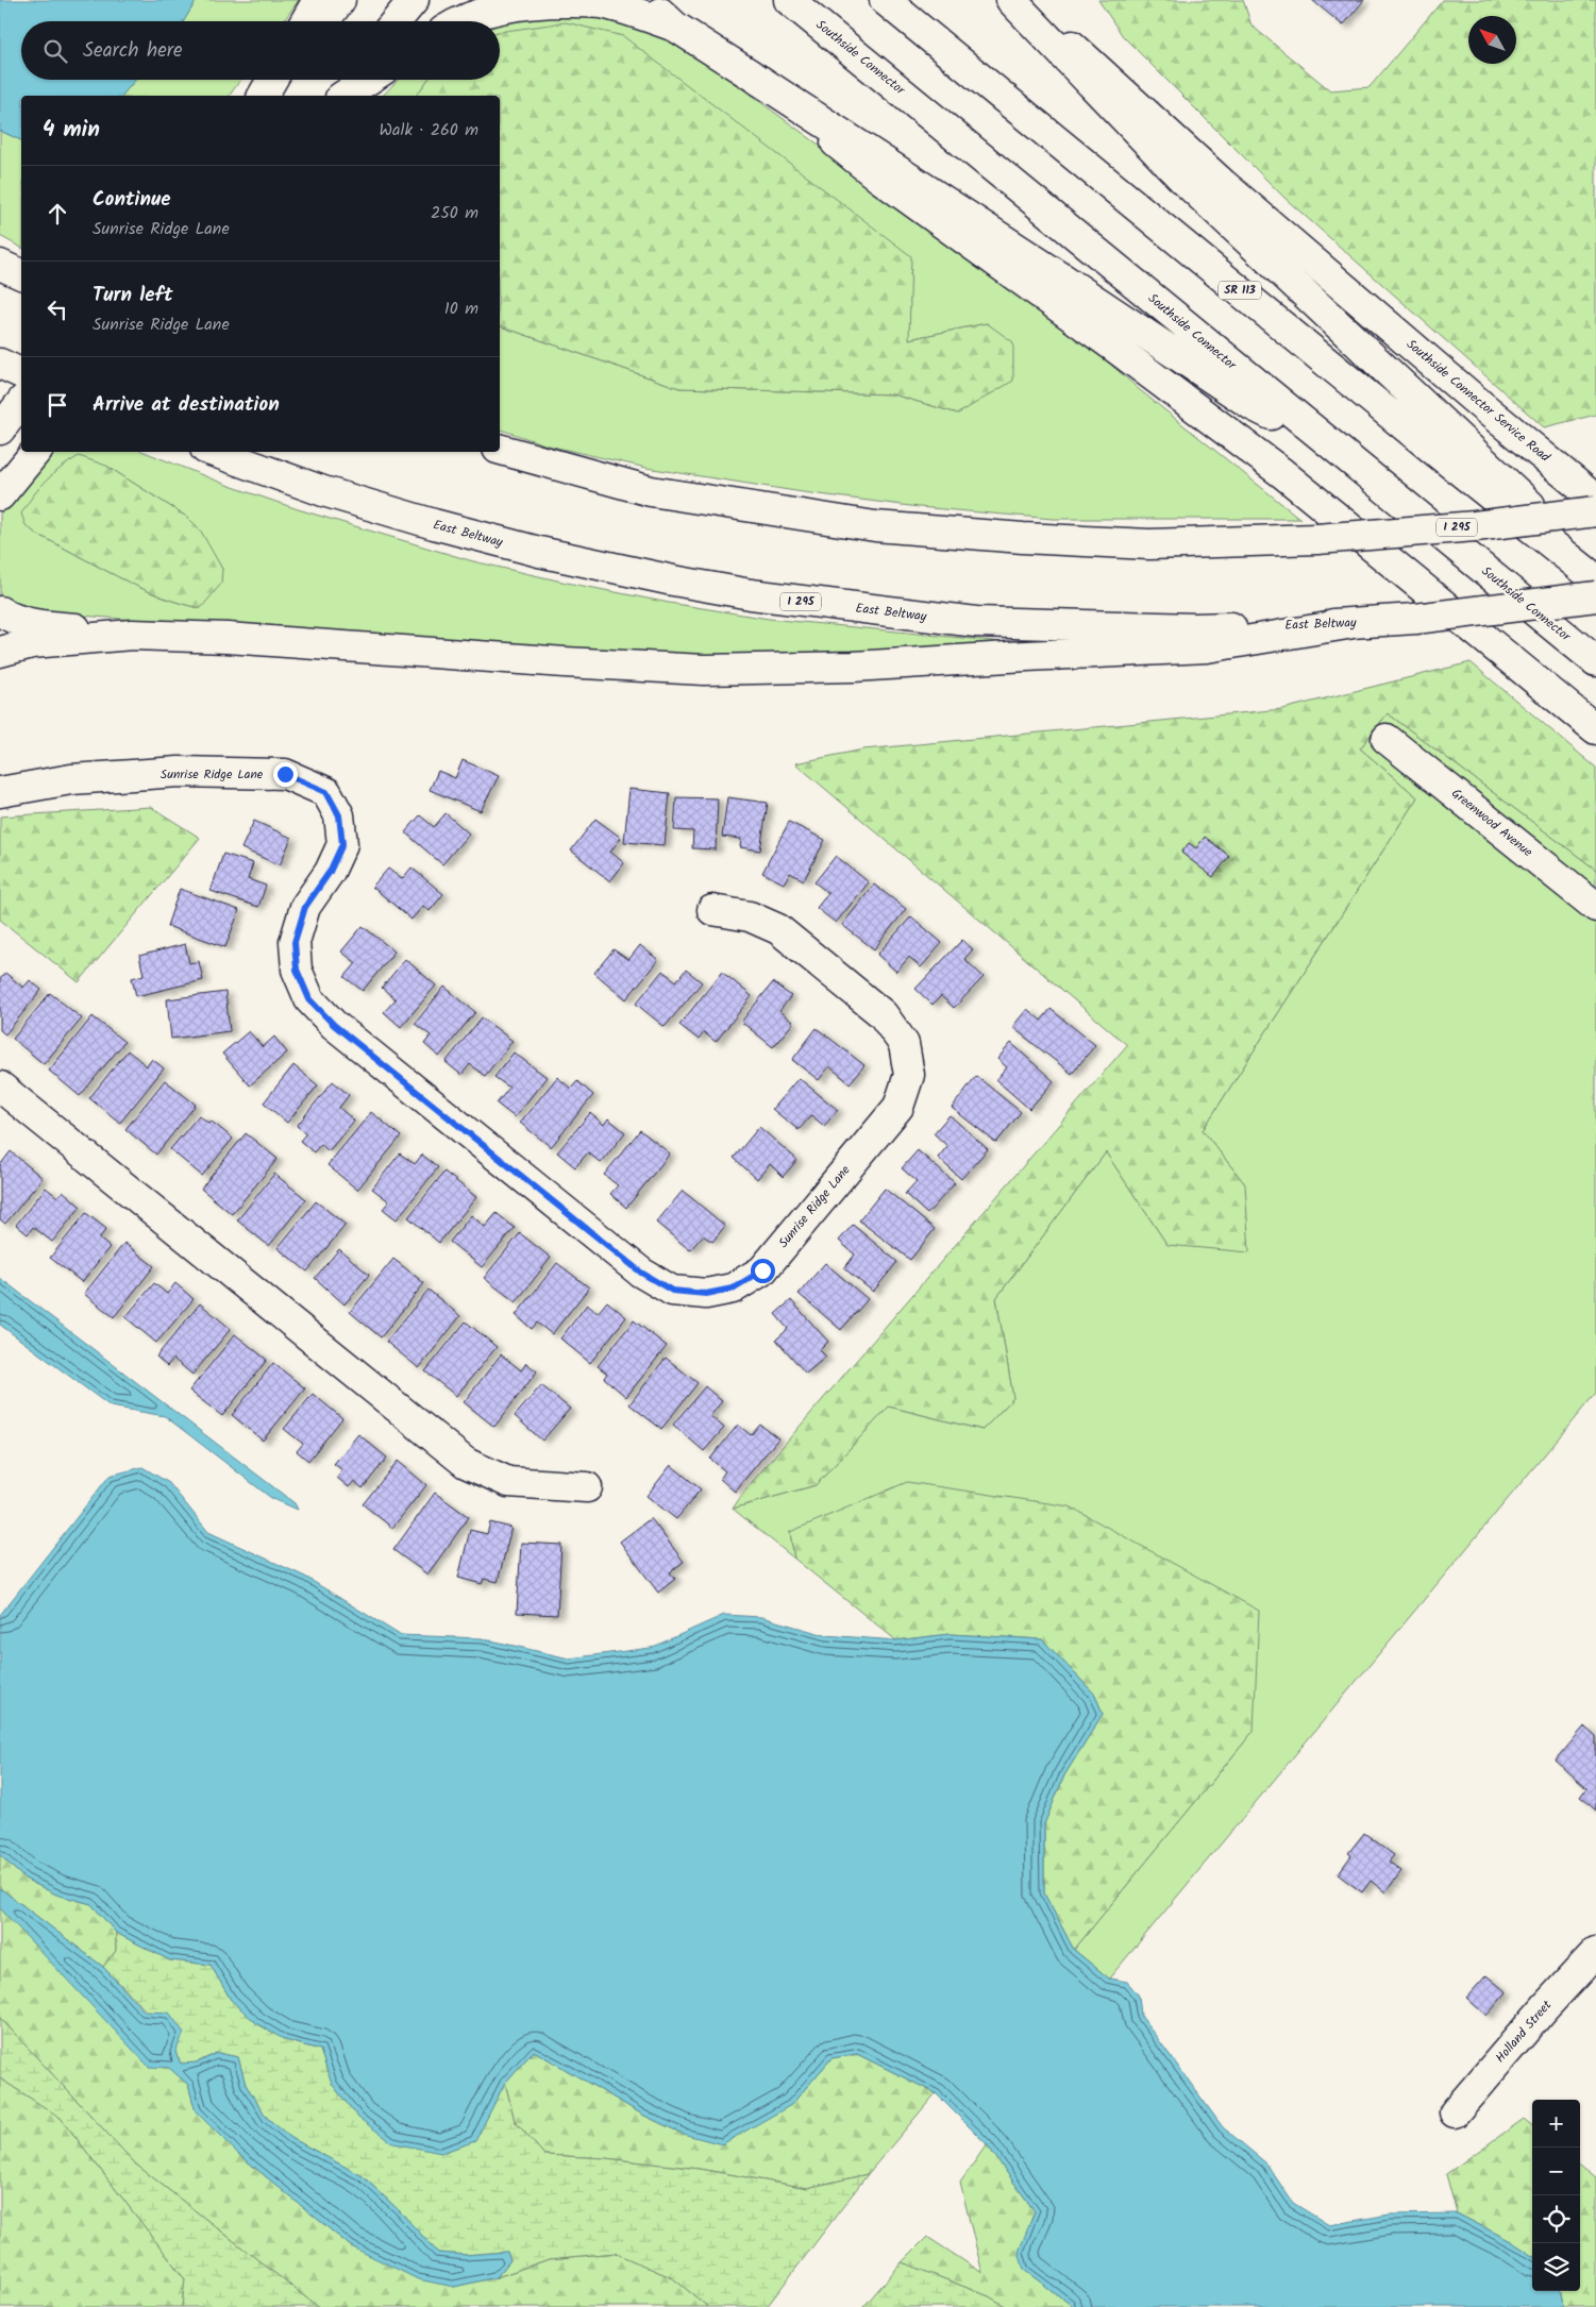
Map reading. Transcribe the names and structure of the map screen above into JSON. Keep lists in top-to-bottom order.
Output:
{
  "streets": {
    "main road": [
      "Southside Connector",
      "SR 113",
      "Southside Connector Service Road",
      "I 295",
      "East Beltway",
      "Sunrise Ridge Lane",
      "Greenwood Avenue",
      "Holland Street"
    ]
  },
  "north": "top left",
  "page": {
    "search": "Search here",
    "heading": ["4 min", "Walk · 260 m"],
    "list": [
      ["Continue", "Sunrise Ridge Lane", "250 m"],
      ["Turn left", "Sunrise Ridge Lane", "10 m"],
      "Arrive at destination"
    ],
    "map_buttons": ["+", "−"]
  }
}
